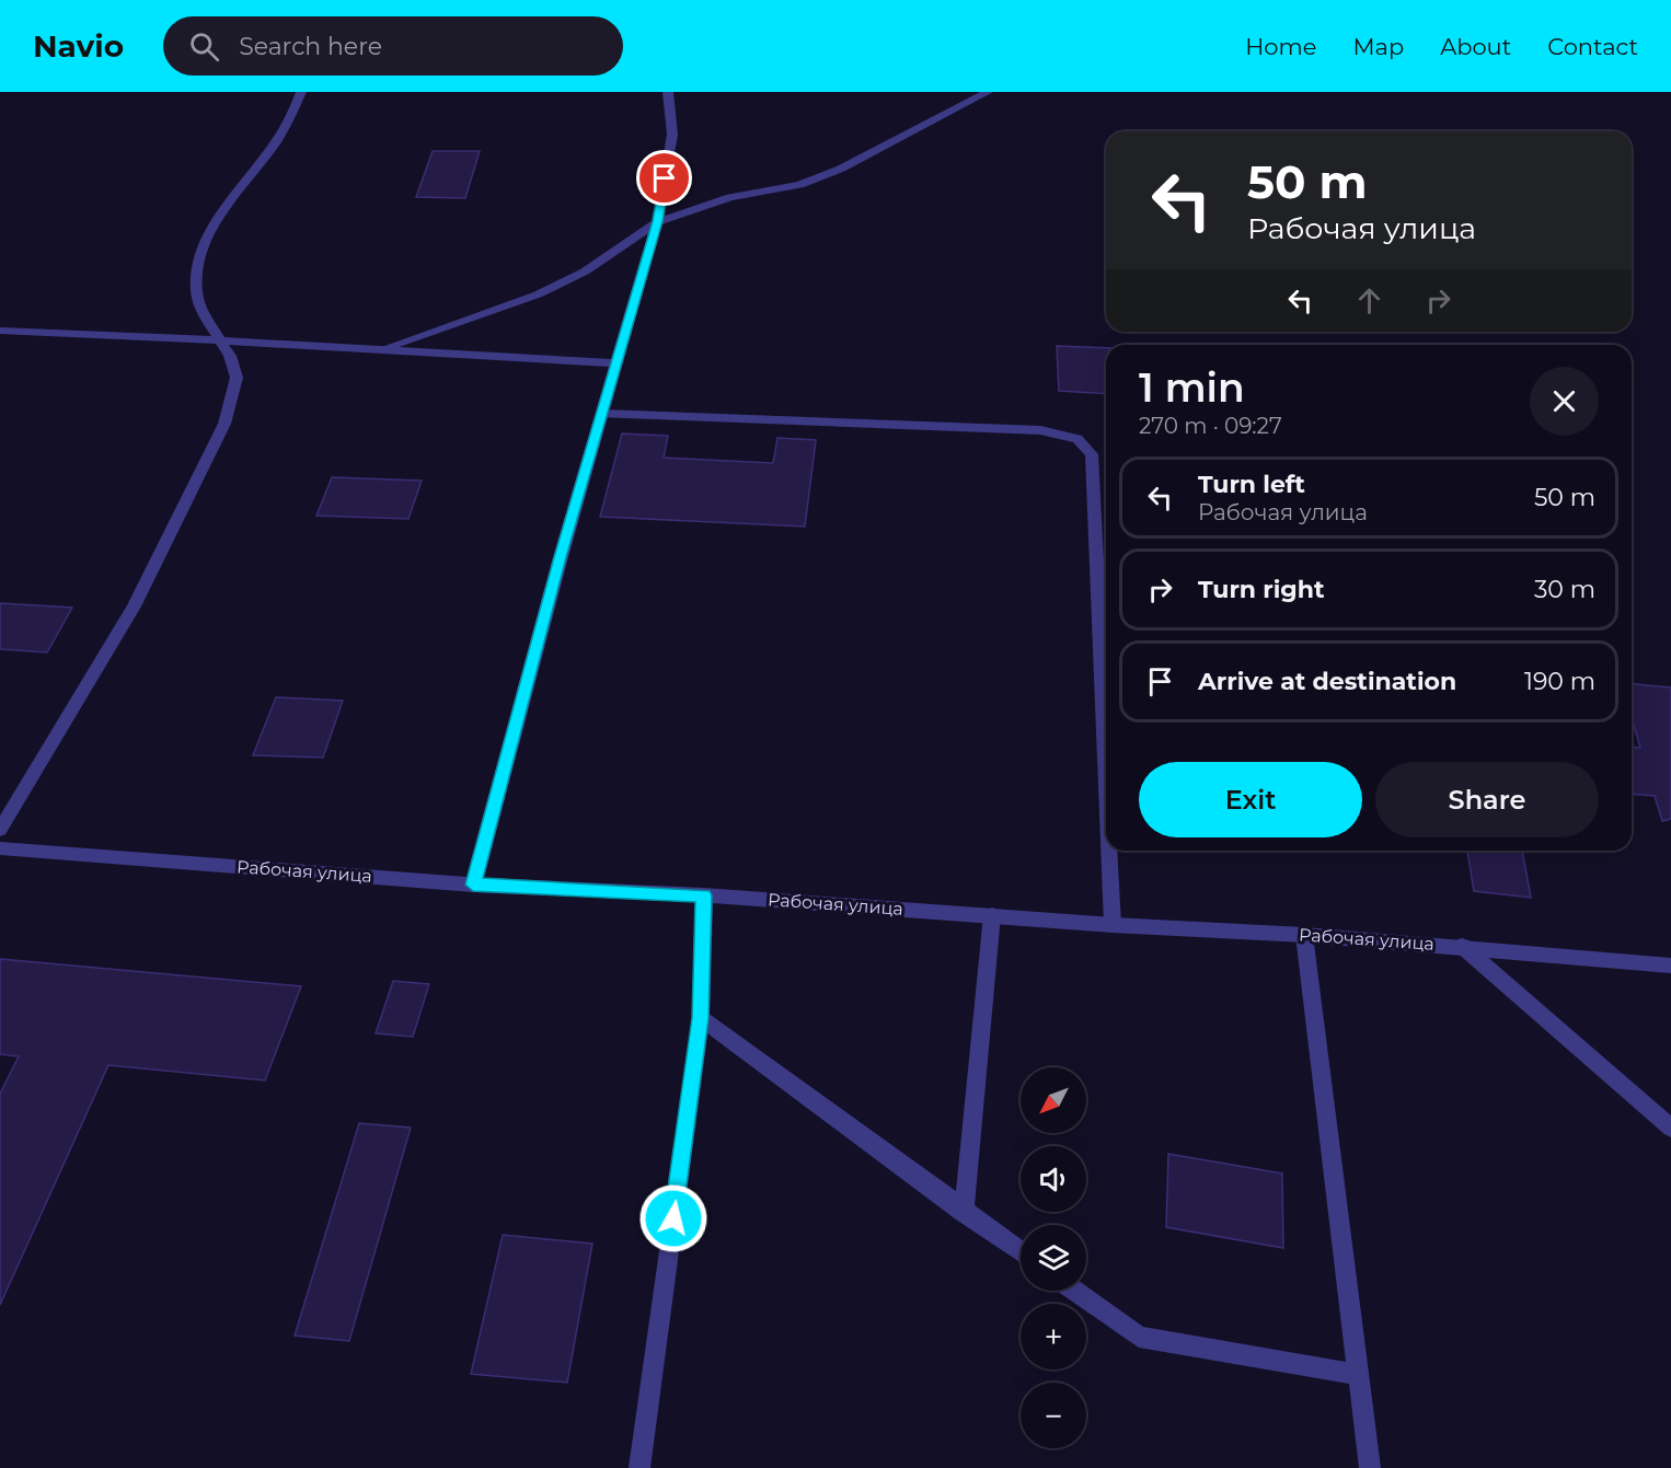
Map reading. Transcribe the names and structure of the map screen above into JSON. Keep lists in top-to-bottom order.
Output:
{
  "streets": {
    "street": ["Рабочая улица"]
  },
  "north": "bottom left",
  "page": {
    "header": "Navio",
    "search": "Search here",
    "nav": [
      "Home",
      "Map",
      "About",
      "Contact"
    ],
    "turn": ["50 m", "Рабочая улица"],
    "heading": ["1 min", "270 m · 09:27"],
    "list": [
      {
        "name": "Turn left",
        "note": "Рабочая улица",
        "value": "50 m"
      },
      {
        "name": "Turn right",
        "value": "30 m"
      },
      {
        "name": "Arrive at destination",
        "value": "190 m"
      }
    ],
    "buttons": ["Exit", "Share"],
    "map_buttons": ["+", "−"]
  }
}
